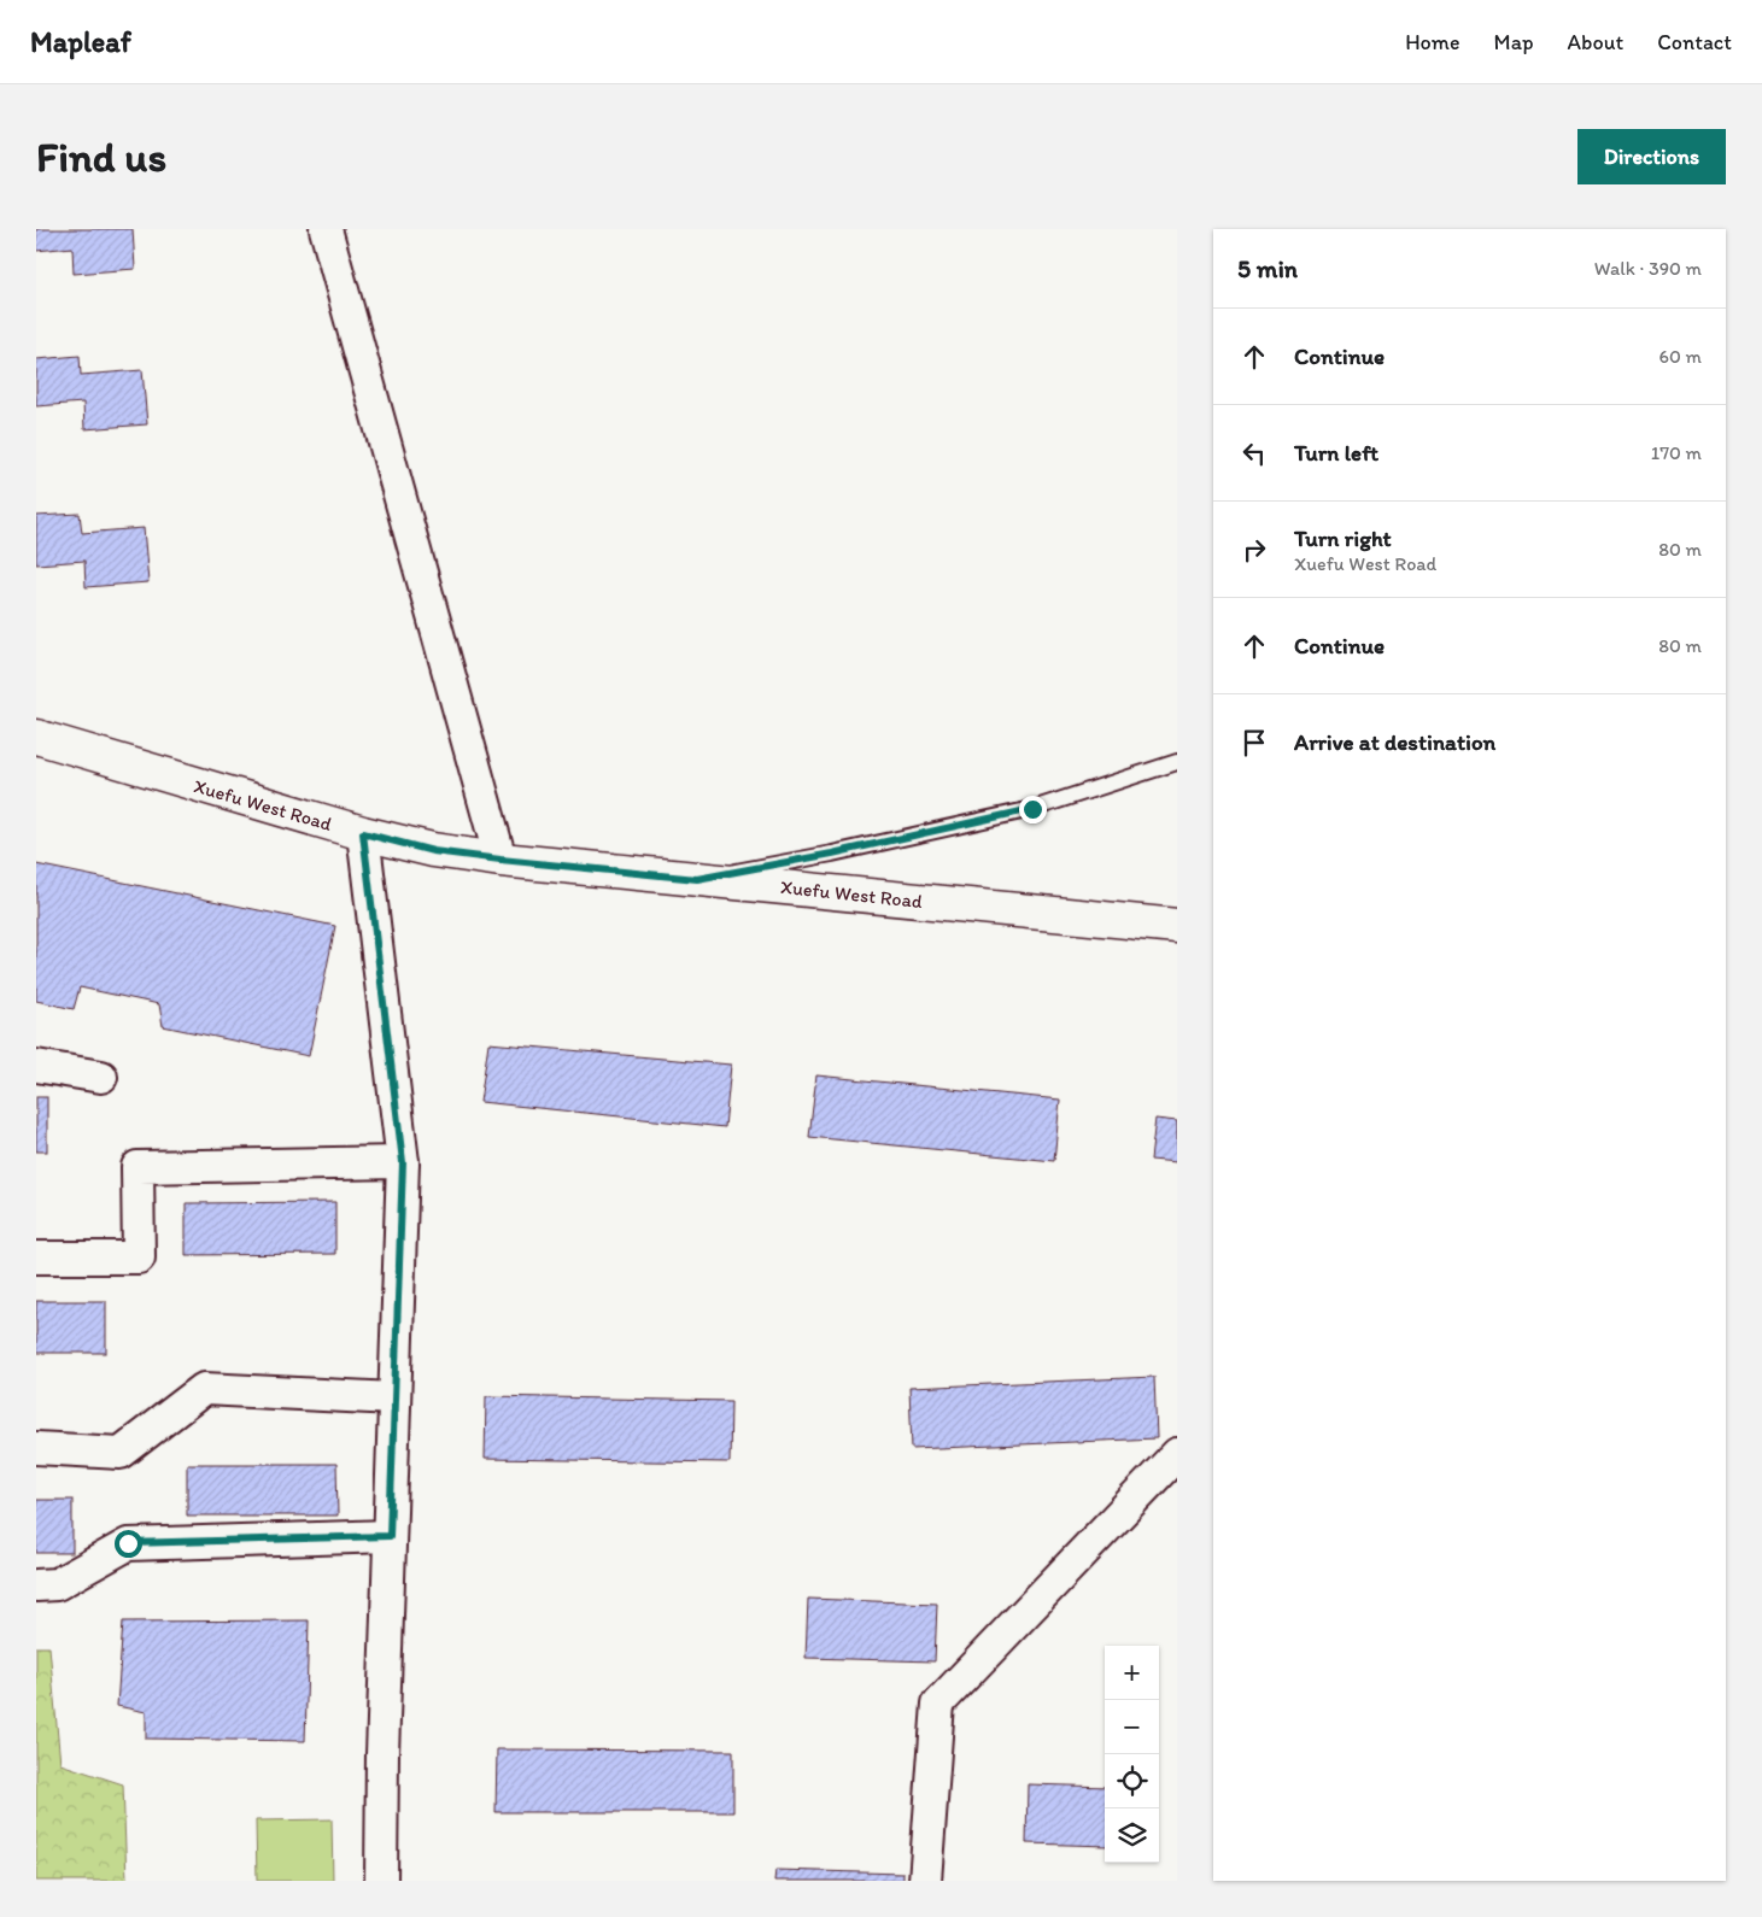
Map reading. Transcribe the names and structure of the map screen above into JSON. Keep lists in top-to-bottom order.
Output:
{
  "streets": {
    "main road": ["Xuefu West Road"]
  },
  "page": {
    "header": "Mapleaf",
    "nav": [
      "Home",
      "Map",
      "About",
      "Contact"
    ],
    "buttons": "Directions",
    "title": "Find us",
    "heading": ["5 min", "Walk · 390 m"],
    "list": [
      ["Continue", "60 m"],
      ["Turn left", "170 m"],
      ["Turn right", "Xuefu West Road", "80 m"],
      ["Continue", "80 m"],
      "Arrive at destination"
    ],
    "map_buttons": ["+", "−"]
  }
}
